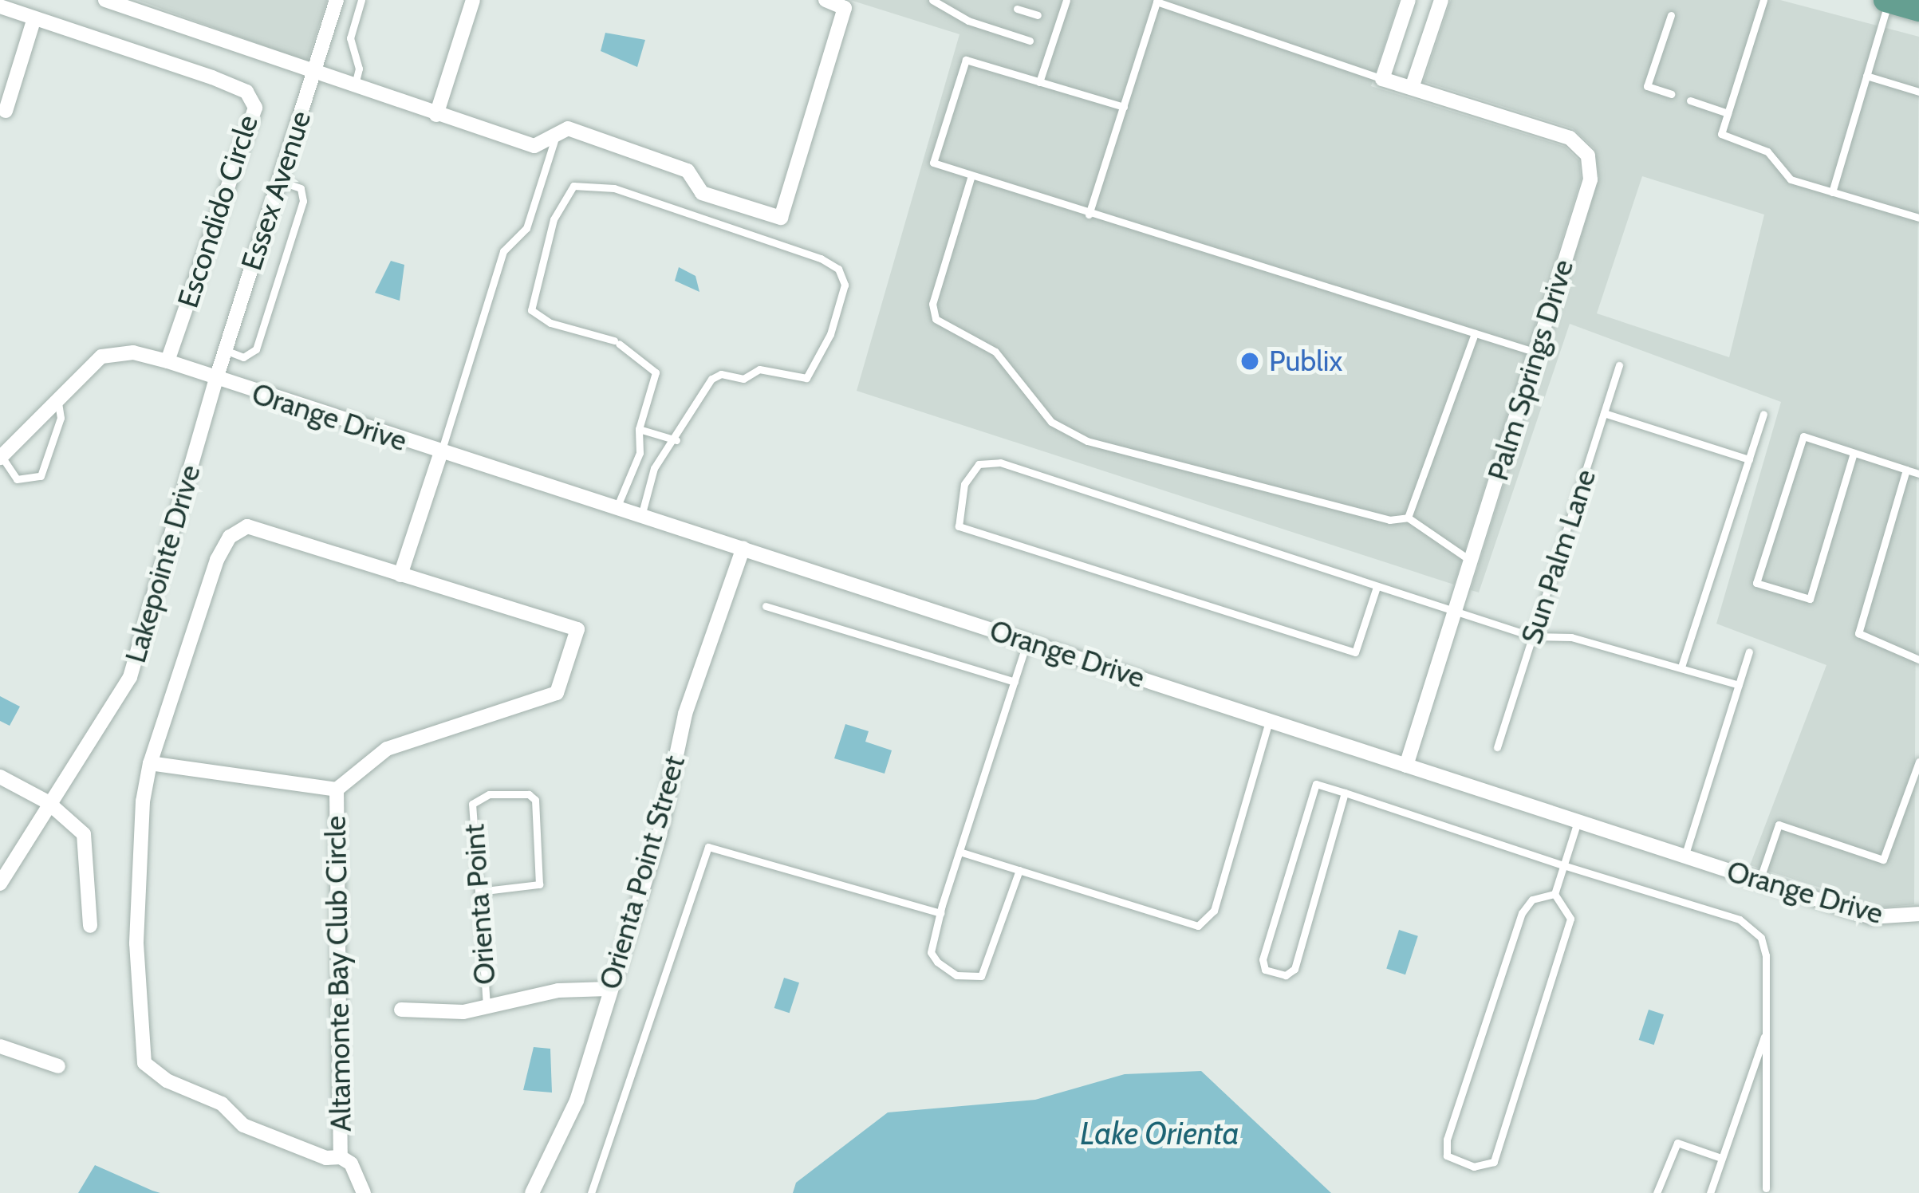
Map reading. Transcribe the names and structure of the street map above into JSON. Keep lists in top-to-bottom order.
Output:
{
  "streets": {
    "street": [
      "Essex Avenue",
      "Escondido Circle",
      "Palm Springs Drive",
      "Orange Drive",
      "Lakepointe Drive",
      "Orienta Point Street",
      "Orienta Point",
      "Altamonte Bay Club Circle"
    ],
    "lane": ["Sun Palm Lane"]
  },
  "crossings": [
    ["Essex Avenue", "Orange Drive"],
    ["Essex Avenue", "Lakepointe Drive"],
    ["Palm Springs Drive", "Orange Drive"],
    ["Orange Drive", "Lakepointe Drive"],
    ["Orange Drive", "Orienta Point Street"],
    ["Orienta Point Street", "Orienta Point"]
  ],
  "water": ["Lake Orienta"],
  "places": ["Publix"]
}
